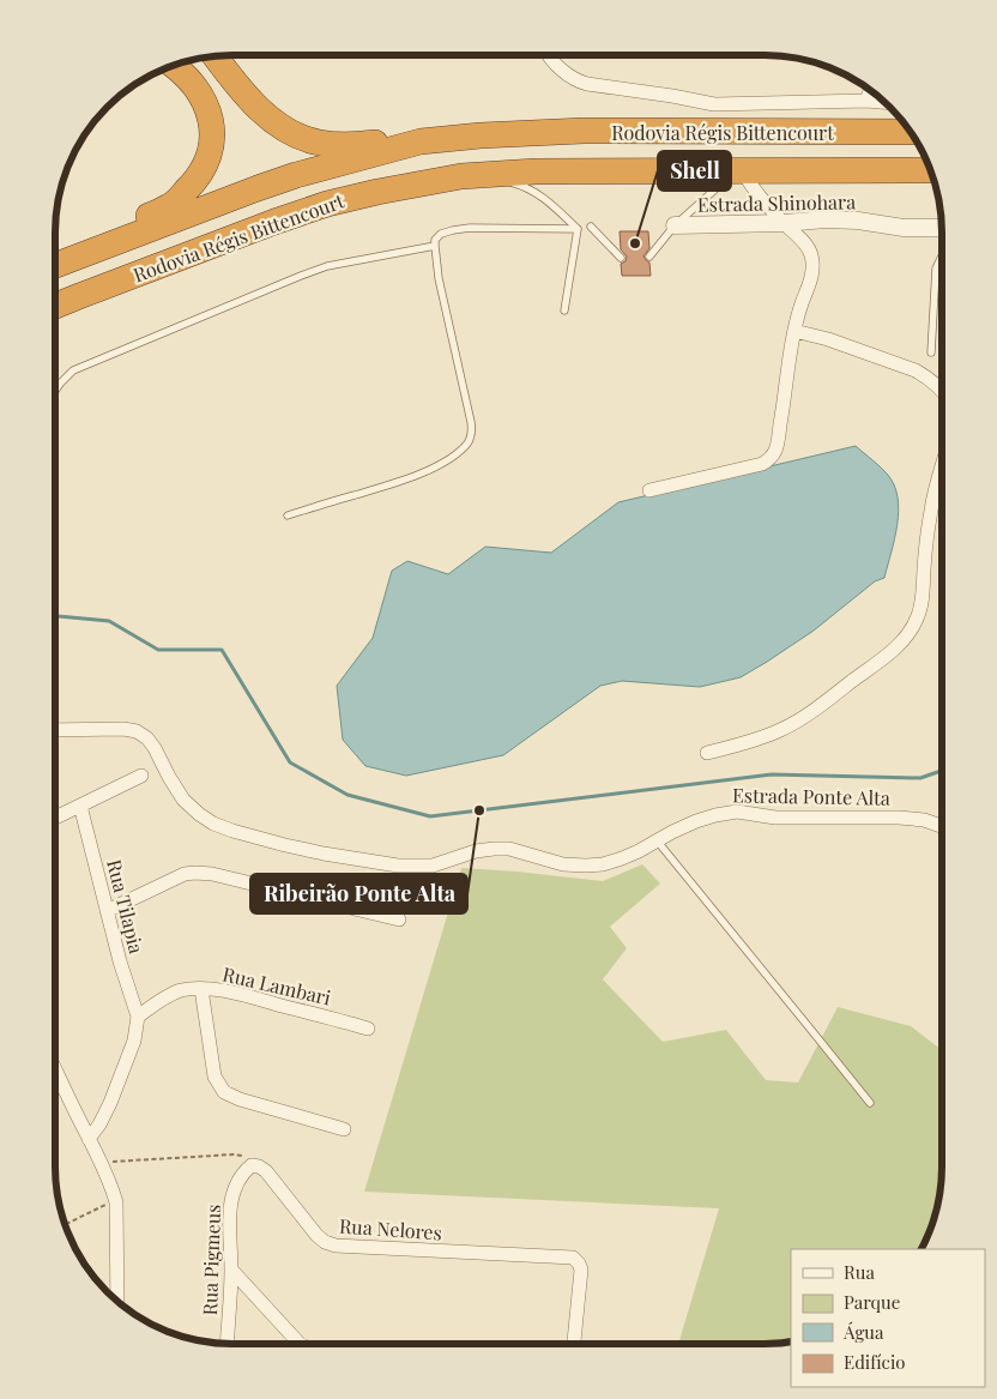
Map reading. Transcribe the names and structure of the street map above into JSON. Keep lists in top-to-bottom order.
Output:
{
  "streets": {
    "highway": ["Rodovia Régis Bittencourt"],
    "street": [
      "Estrada Shinohara",
      "Estrada Ponte Alta",
      "Rua Tilapia",
      "Rua Lambari",
      "Rua Nelores",
      "Rua Pigmeus"
    ]
  },
  "crossings": [
    ["Rua Tilapia", "Rua Lambari"],
    ["Rua Nelores", "Rua Pigmeus"]
  ],
  "places": ["Shell", "Ribeirão Ponte Alta"],
  "legend": [
    "Rua",
    "Parque",
    "Água",
    "Edifício"
  ]
}
